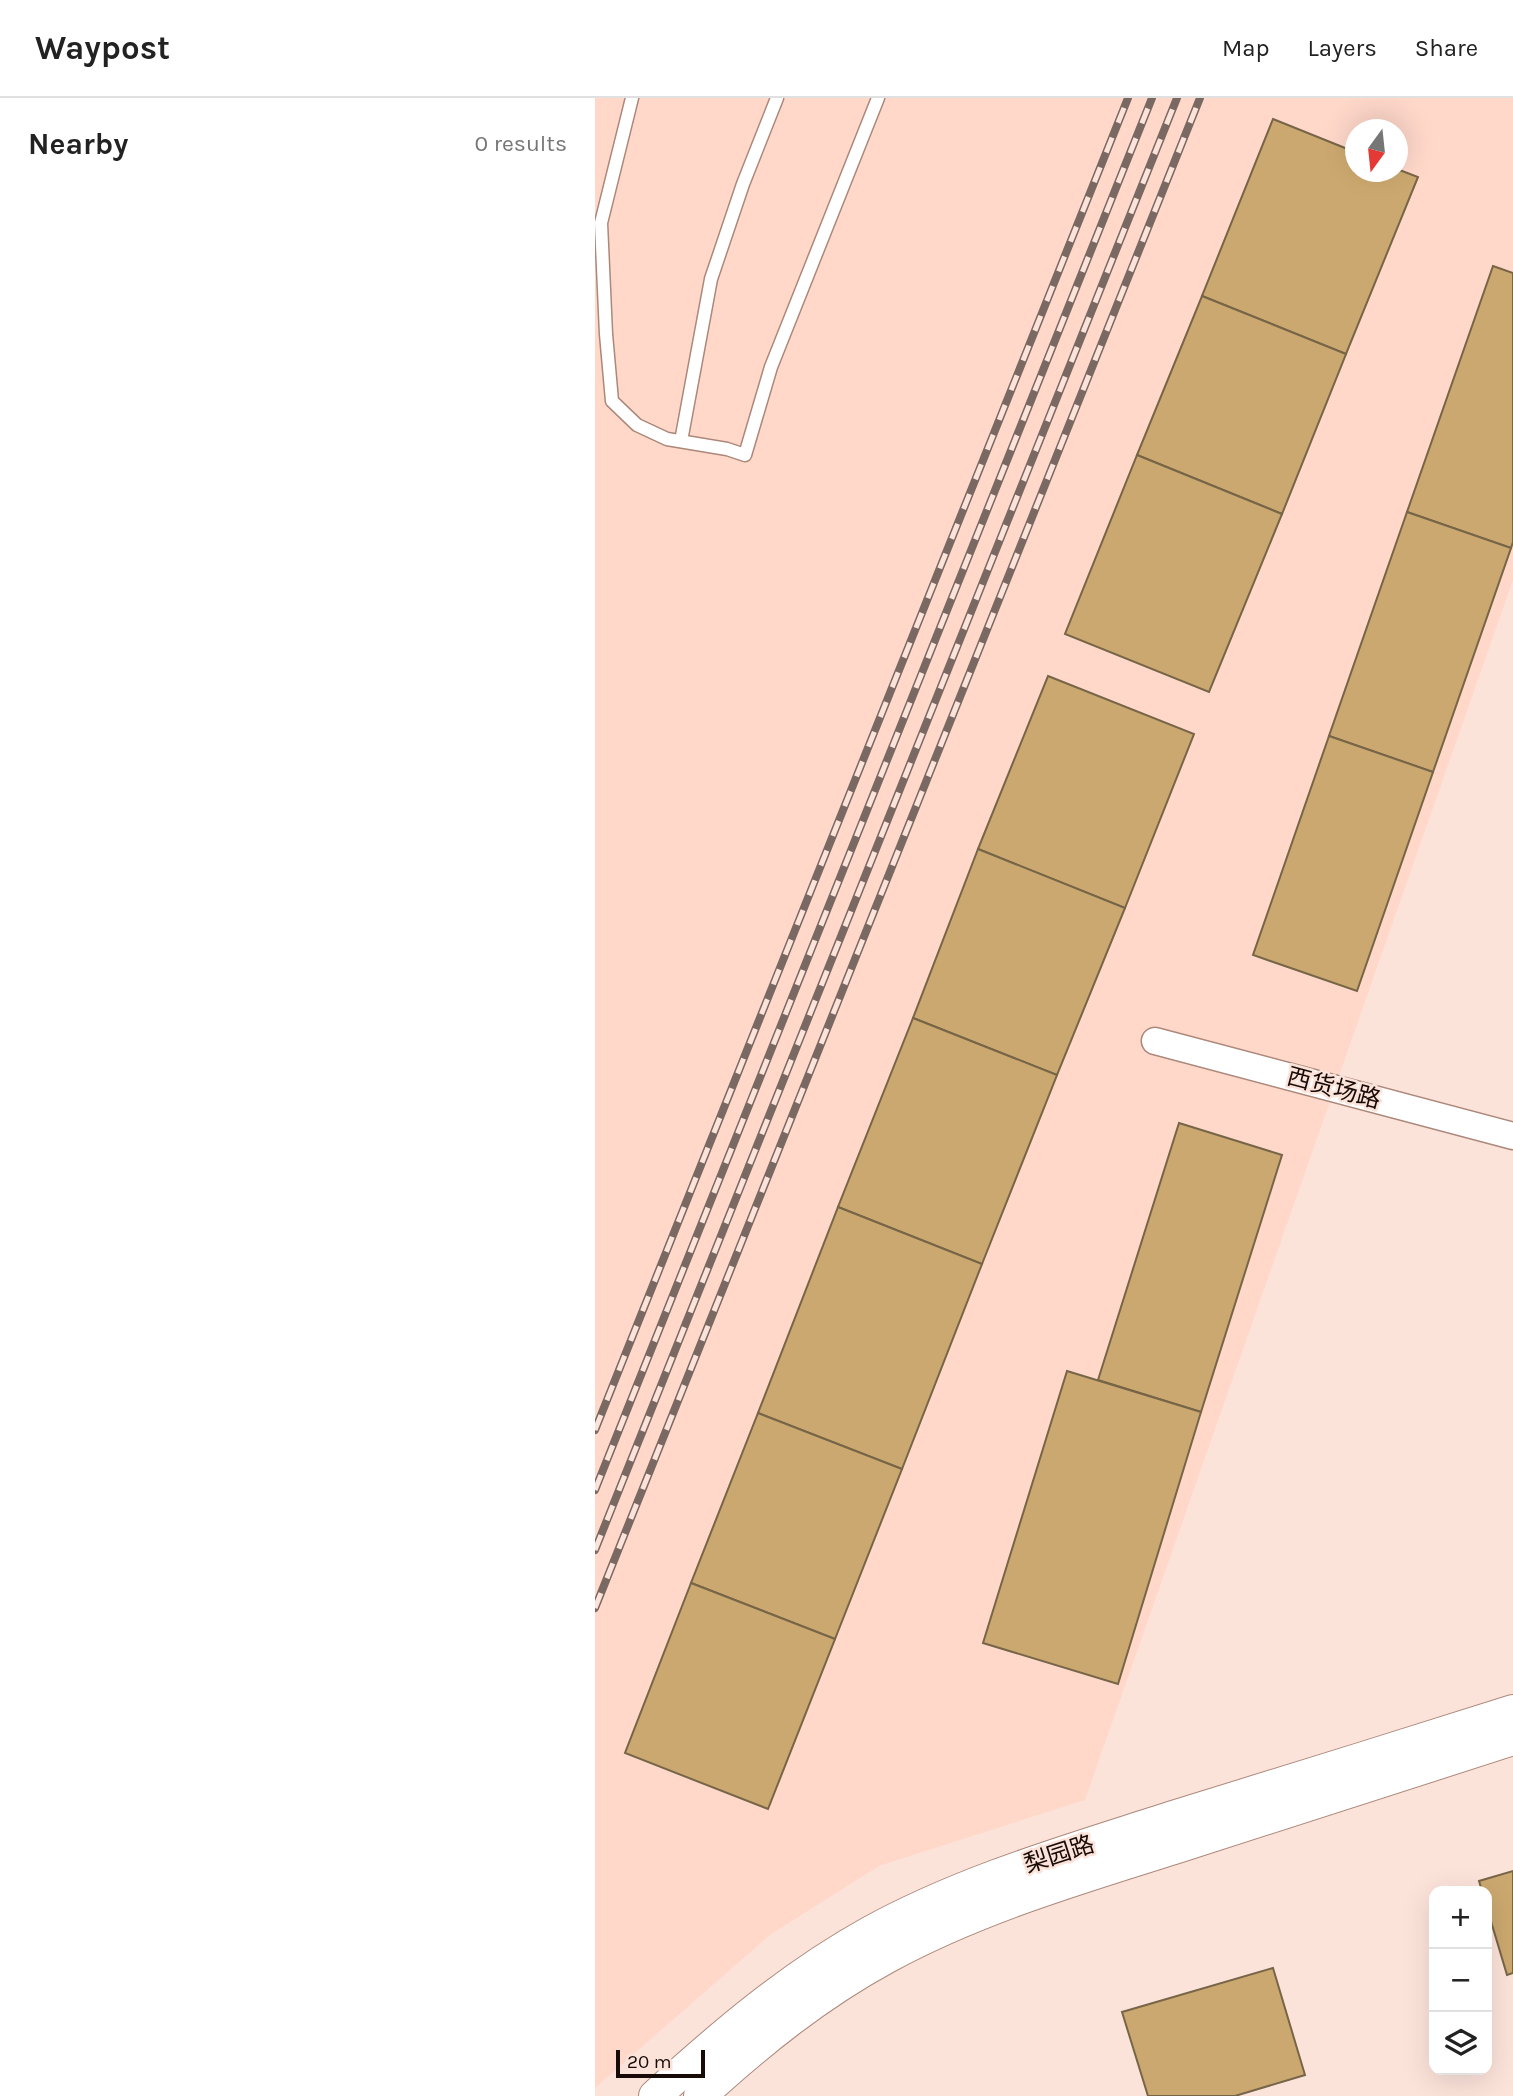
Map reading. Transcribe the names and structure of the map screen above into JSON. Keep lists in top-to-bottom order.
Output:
{
  "streets": {
    "street": ["西货场路", "梨园路"]
  },
  "scale_bar": "20 m",
  "north": "bottom",
  "page": {
    "header": "Waypost",
    "nav": ["Map", "Layers", "Share"],
    "heading": ["Nearby", "0 results"],
    "map_buttons": ["+", "−"],
    "scale": "20 m"
  }
}
